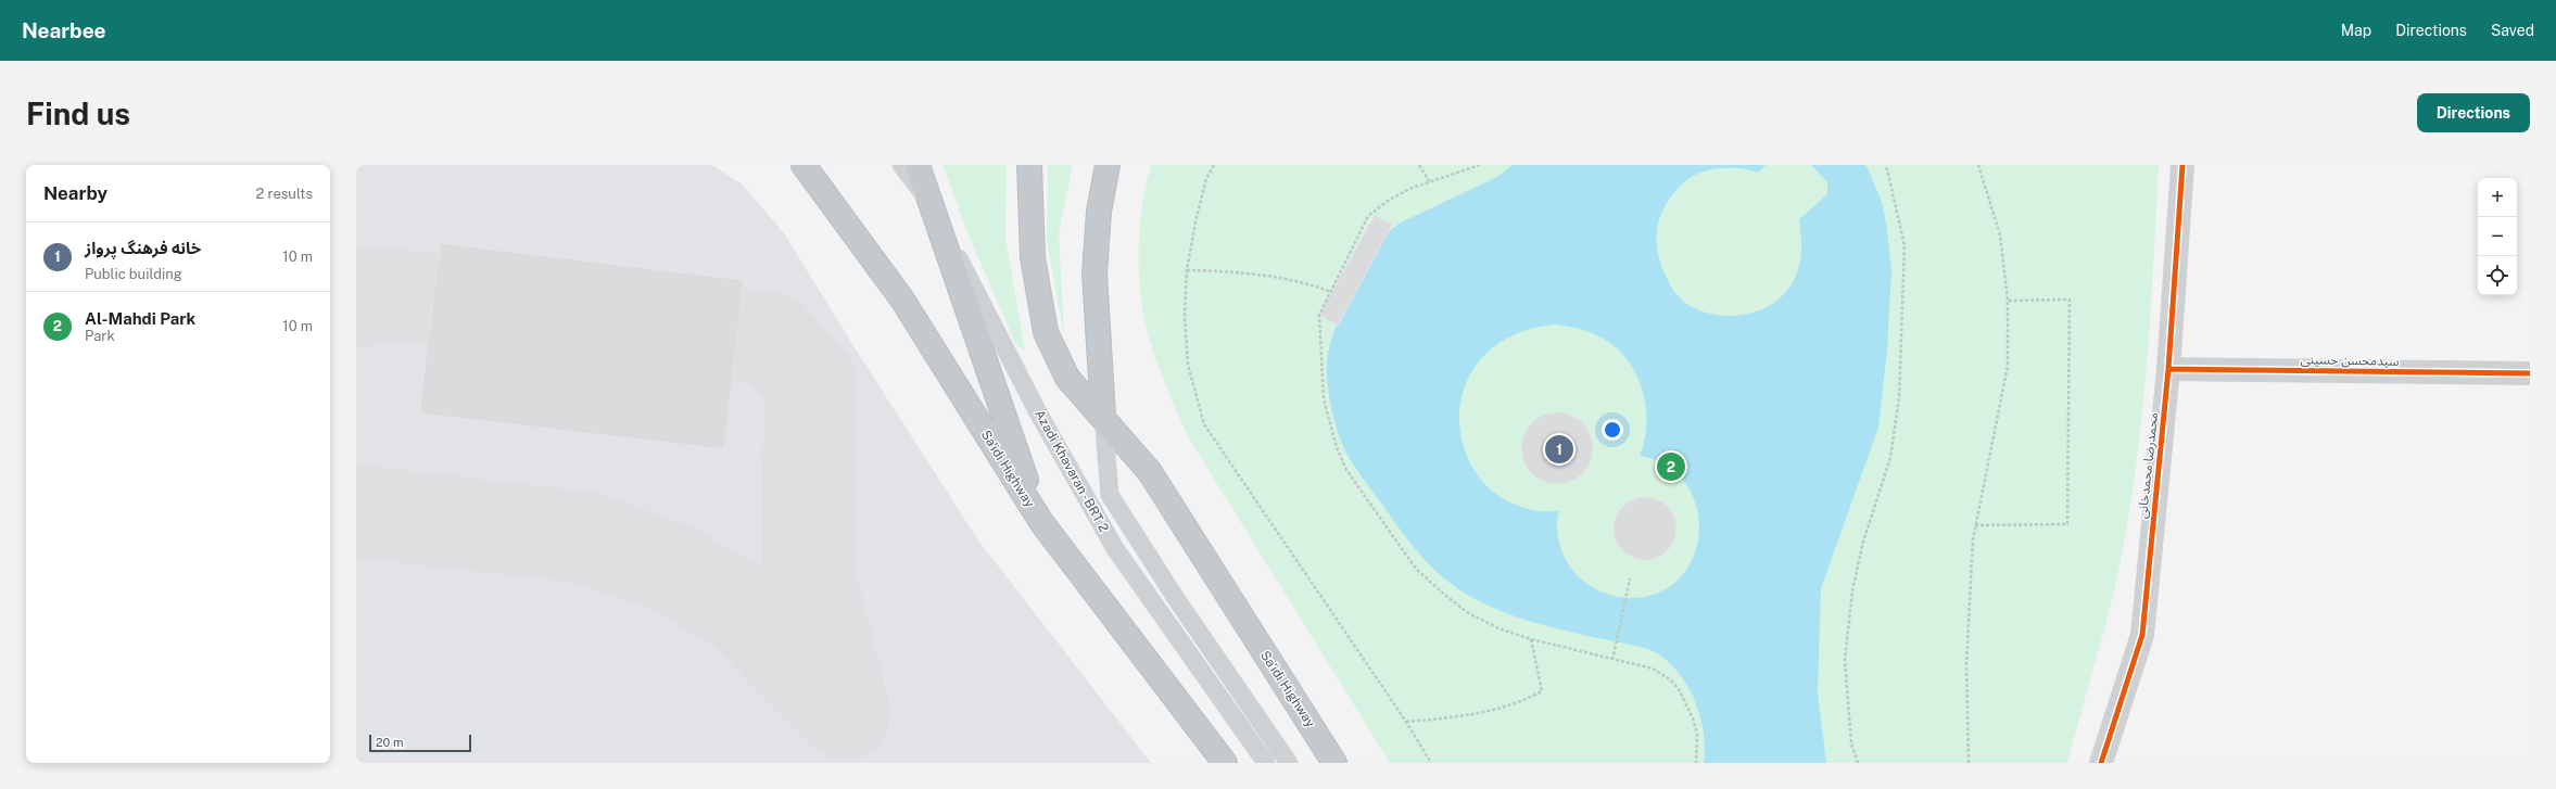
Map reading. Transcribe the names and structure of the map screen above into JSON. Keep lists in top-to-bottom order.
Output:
{
  "streets": {
    "highway": ["Sa'idi Highway"],
    "street": ["سیدمحسن حسینی", "محمدرضا محمدخانی"],
    "lane": ["Azadi Khavaran - BRT 2"]
  },
  "crossings": [
    ["سیدمحسن حسینی", "محمدرضا محمدخانی"],
    ["Sa'idi Highway", "Azadi Khavaran - BRT 2"]
  ],
  "scale_bar": "20 m",
  "page": {
    "header": "Nearbee",
    "nav": ["Map", "Directions", "Saved"],
    "buttons": "Directions",
    "title": "Find us",
    "heading": ["Nearby", "2 results"],
    "map_buttons": ["+", "−"],
    "list": [
      {
        "mark": "1",
        "name": "خانه فرهنگ پرواز",
        "note": "Public building",
        "value": "10 m"
      },
      {
        "mark": "2",
        "name": "Al-Mahdi Park",
        "note": "Park",
        "value": "10 m"
      }
    ],
    "pins": ["1", "2"],
    "scale": "20 m"
  }
}
